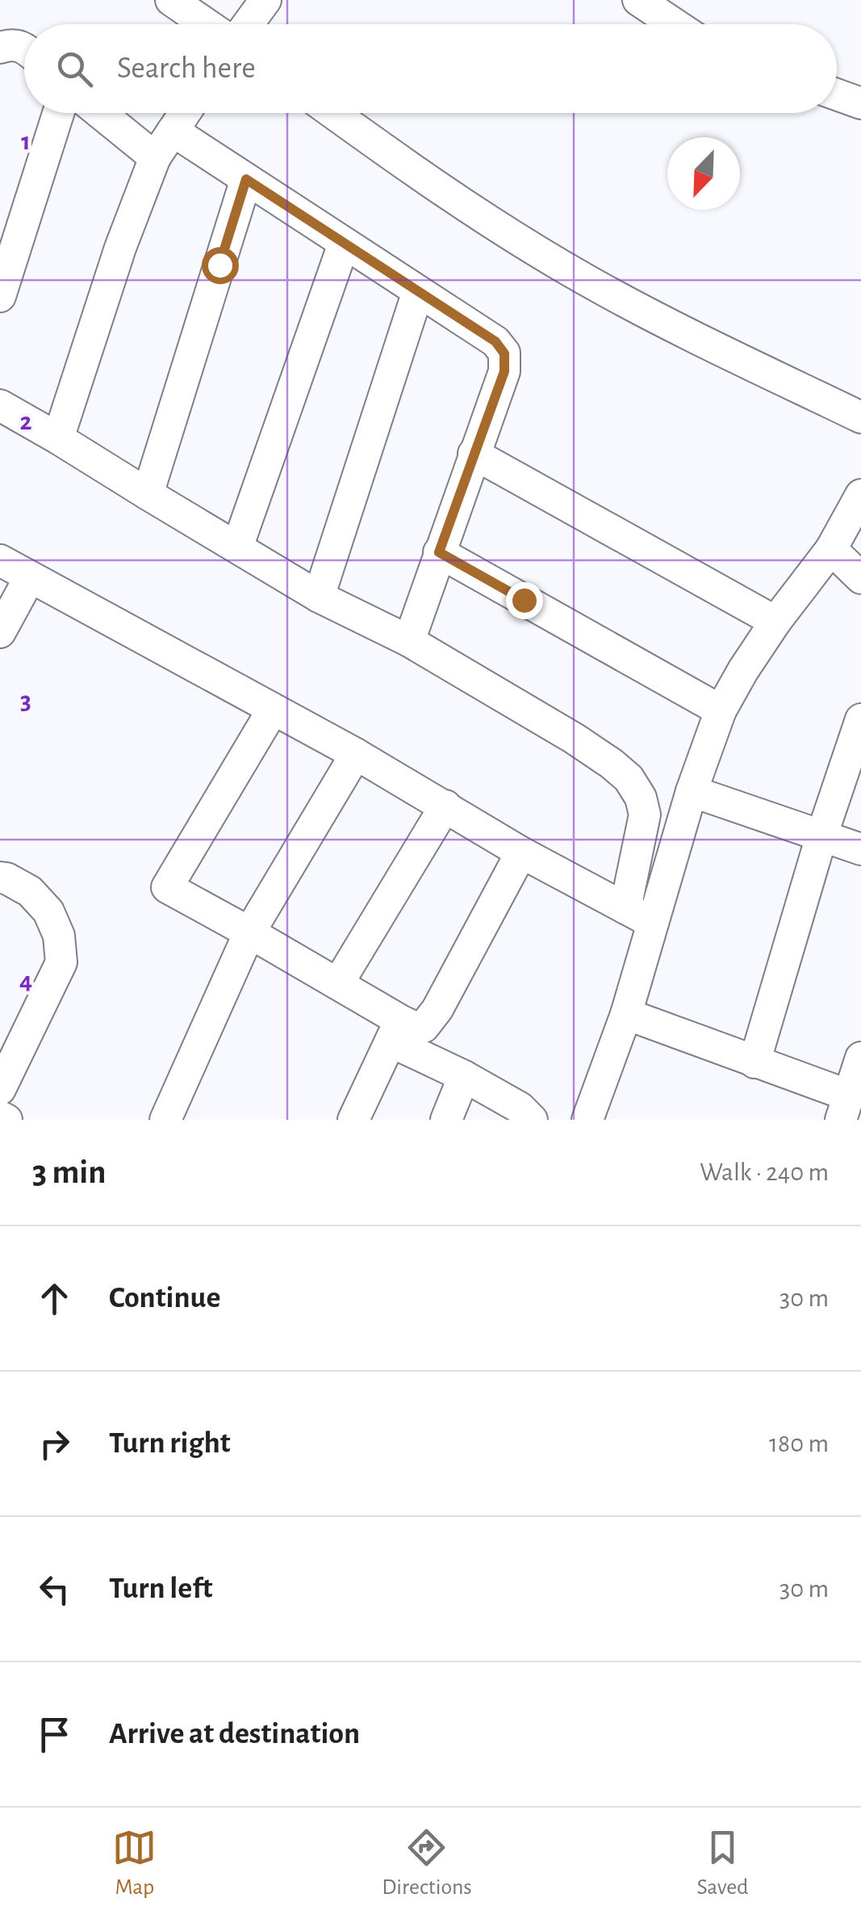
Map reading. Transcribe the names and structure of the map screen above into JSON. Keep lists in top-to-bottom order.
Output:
{
  "north": "bottom left",
  "page": {
    "search": "Search here",
    "heading": ["3 min", "Walk · 240 m"],
    "list": [
      ["Continue", "30 m"],
      ["Turn right", "180 m"],
      ["Turn left", "30 m"],
      "Arrive at destination"
    ],
    "nav": ["Map", "Directions", "Saved"]
  },
  "grid": {
    "rows": [
      "1",
      "2",
      "3",
      "4"
    ]
  }
}
